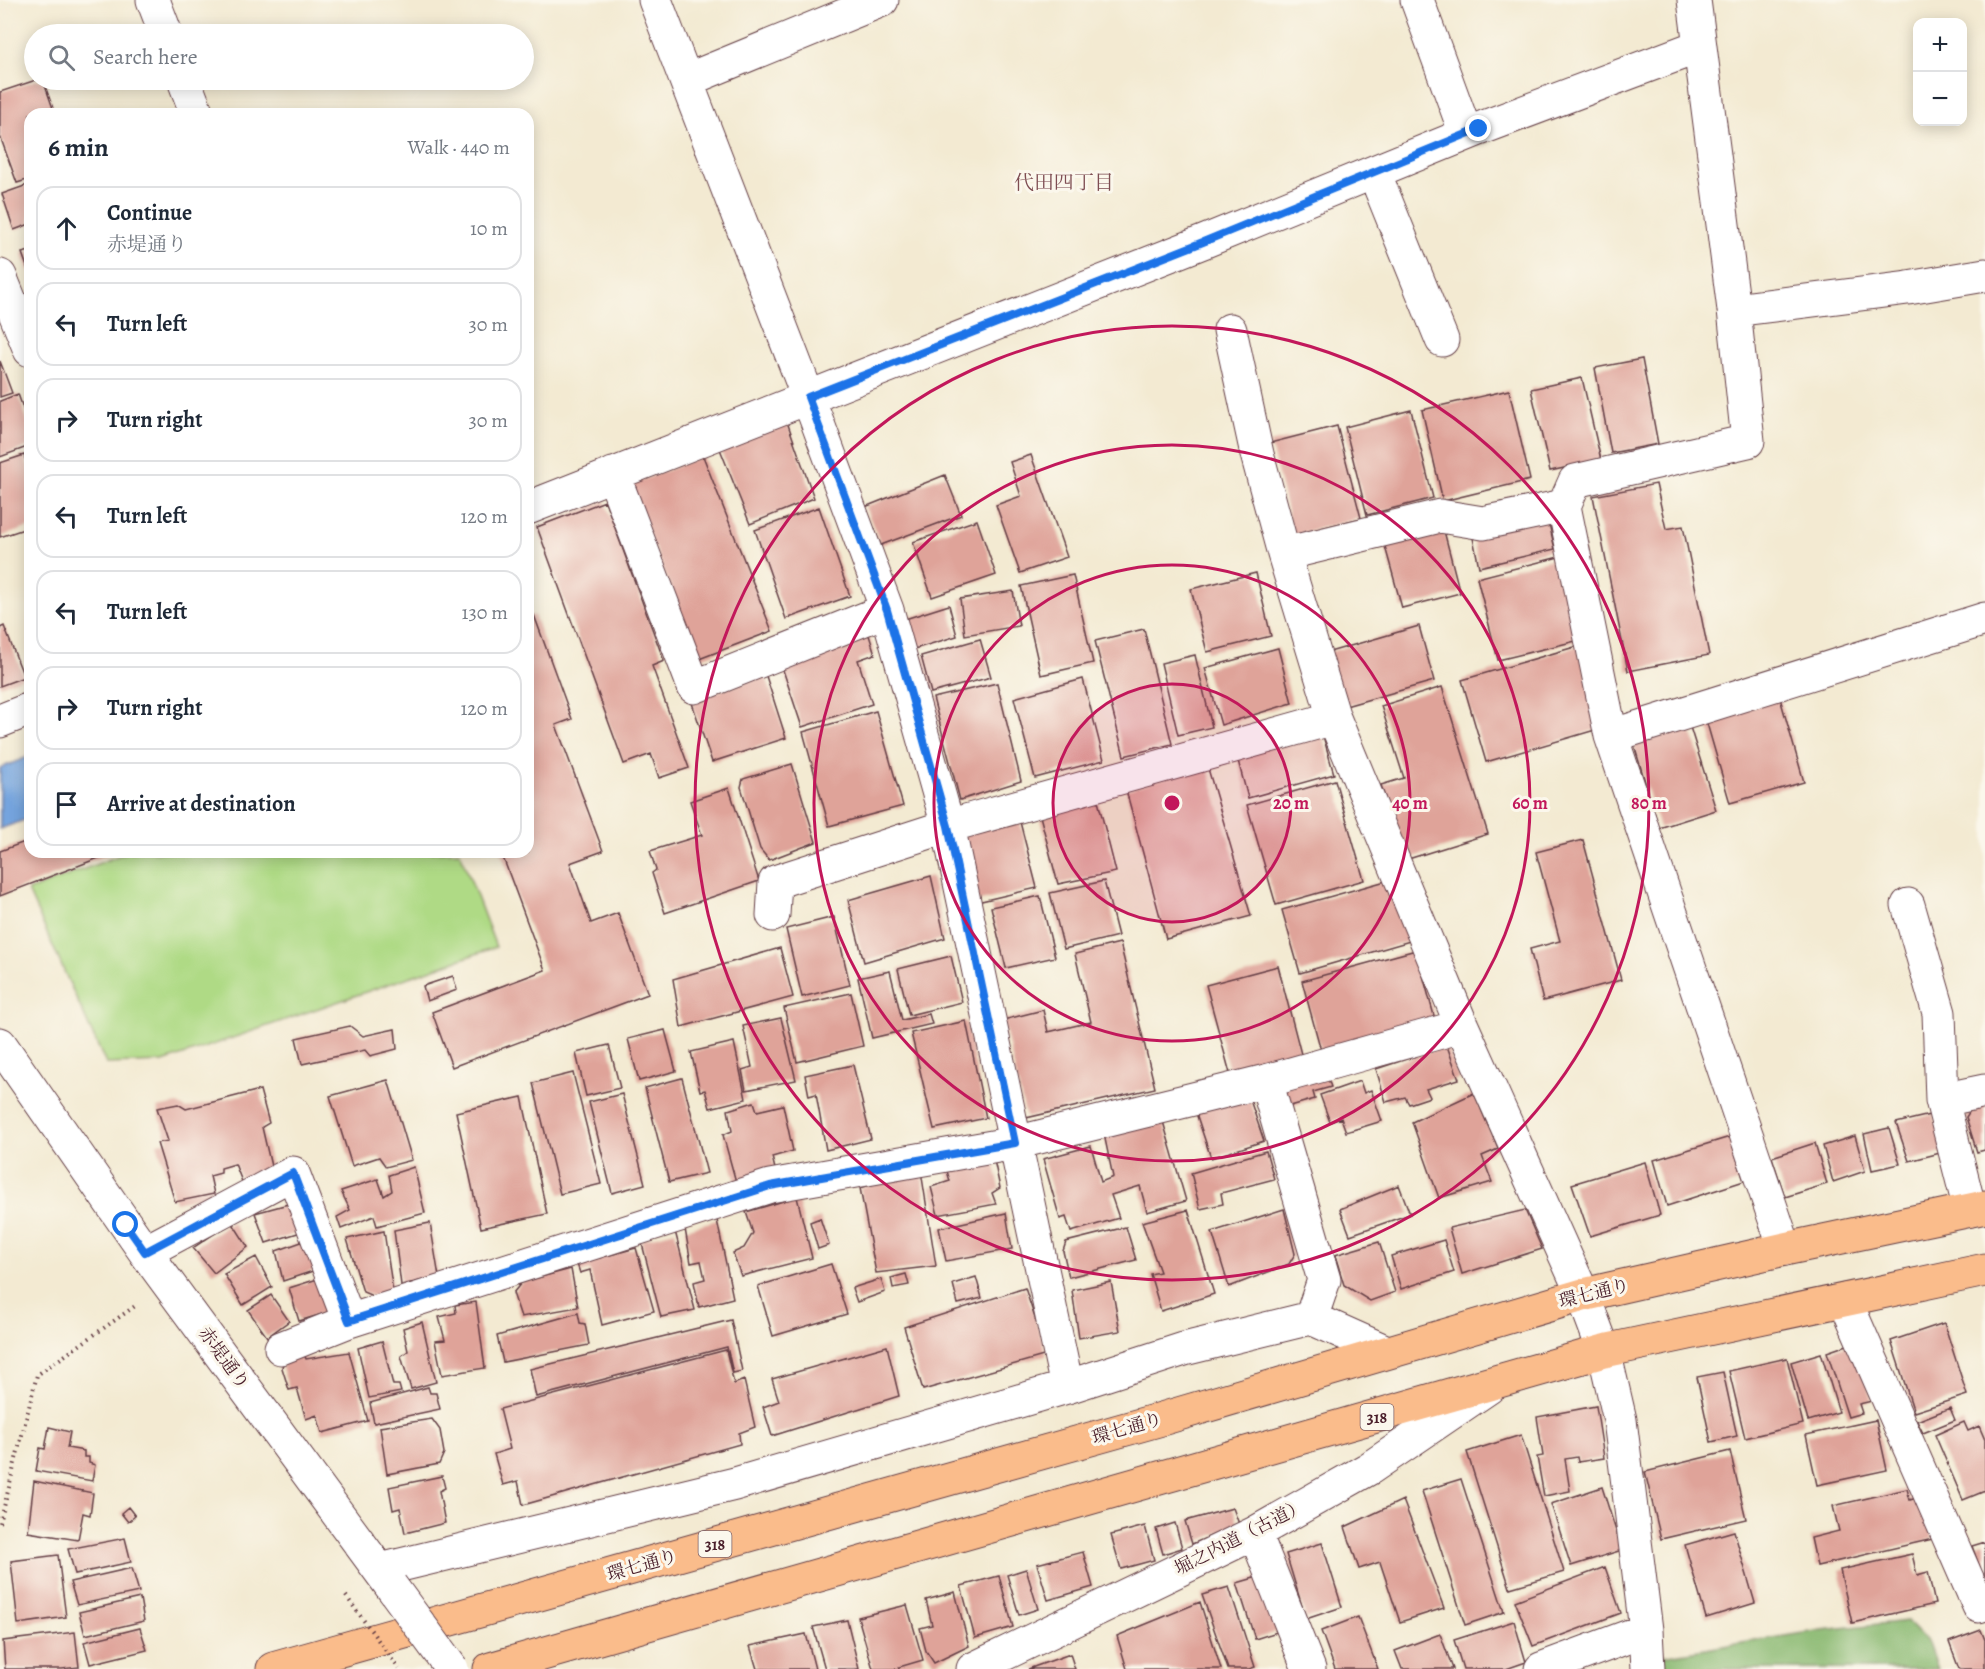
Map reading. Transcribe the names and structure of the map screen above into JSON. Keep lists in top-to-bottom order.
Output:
{
  "streets": {
    "main road": ["環七通り", "318"],
    "street": ["赤堤通り", "堀之内道（古道）"]
  },
  "crossings": [
    ["318", "堀之内道（古道）"]
  ],
  "districts": ["代田四丁目"],
  "page": {
    "map_buttons": ["+", "−"],
    "search": "Search here",
    "heading": ["6 min", "Walk · 440 m"],
    "list": [
      ["Continue", "赤堤通り", "10 m"],
      ["Turn left", "30 m"],
      ["Turn right", "30 m"],
      ["Turn left", "120 m"],
      ["Turn left", "130 m"],
      ["Turn right", "120 m"],
      "Arrive at destination"
    ]
  },
  "rings": [
    "20 m",
    "40 m",
    "60 m",
    "80 m"
  ]
}
